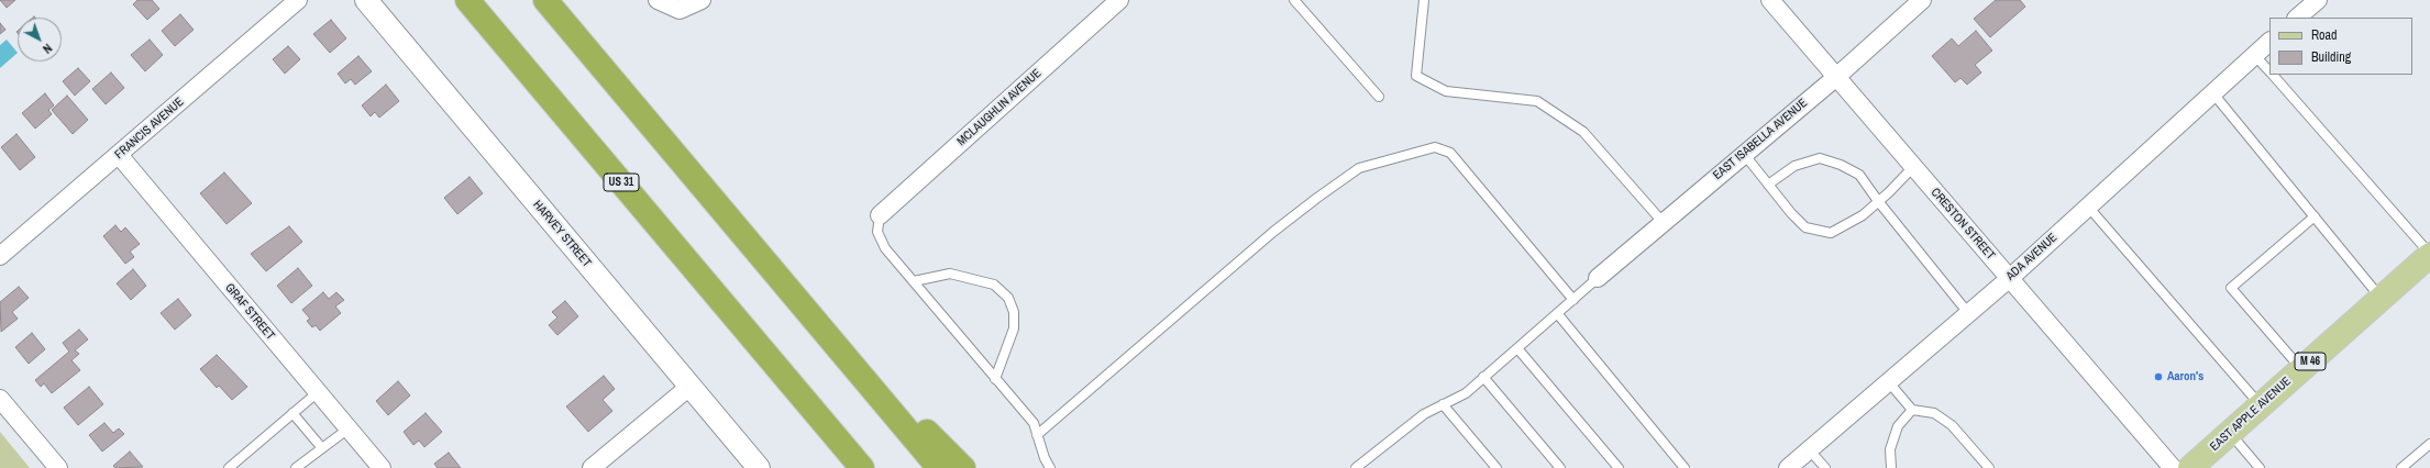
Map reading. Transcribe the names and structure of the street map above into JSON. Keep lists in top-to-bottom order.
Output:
{
  "streets": {
    "highway": ["US 31"],
    "main road": ["M 46", "EAST APPLE AVENUE"],
    "street": [
      "MCLAUGHLIN AVENUE",
      "FRANCIS AVENUE",
      "EAST ISABELLA AVENUE",
      "CRESTON STREET",
      "HARVEY STREET",
      "ADA AVENUE",
      "GRAF STREET"
    ]
  },
  "crossings": [
    ["FRANCIS AVENUE", "GRAF STREET"],
    ["EAST ISABELLA AVENUE", "CRESTON STREET"],
    ["CRESTON STREET", "ADA AVENUE"]
  ],
  "places": ["Aaron's"],
  "legend": ["Road", "Building"],
  "north": "bottom right"
}
